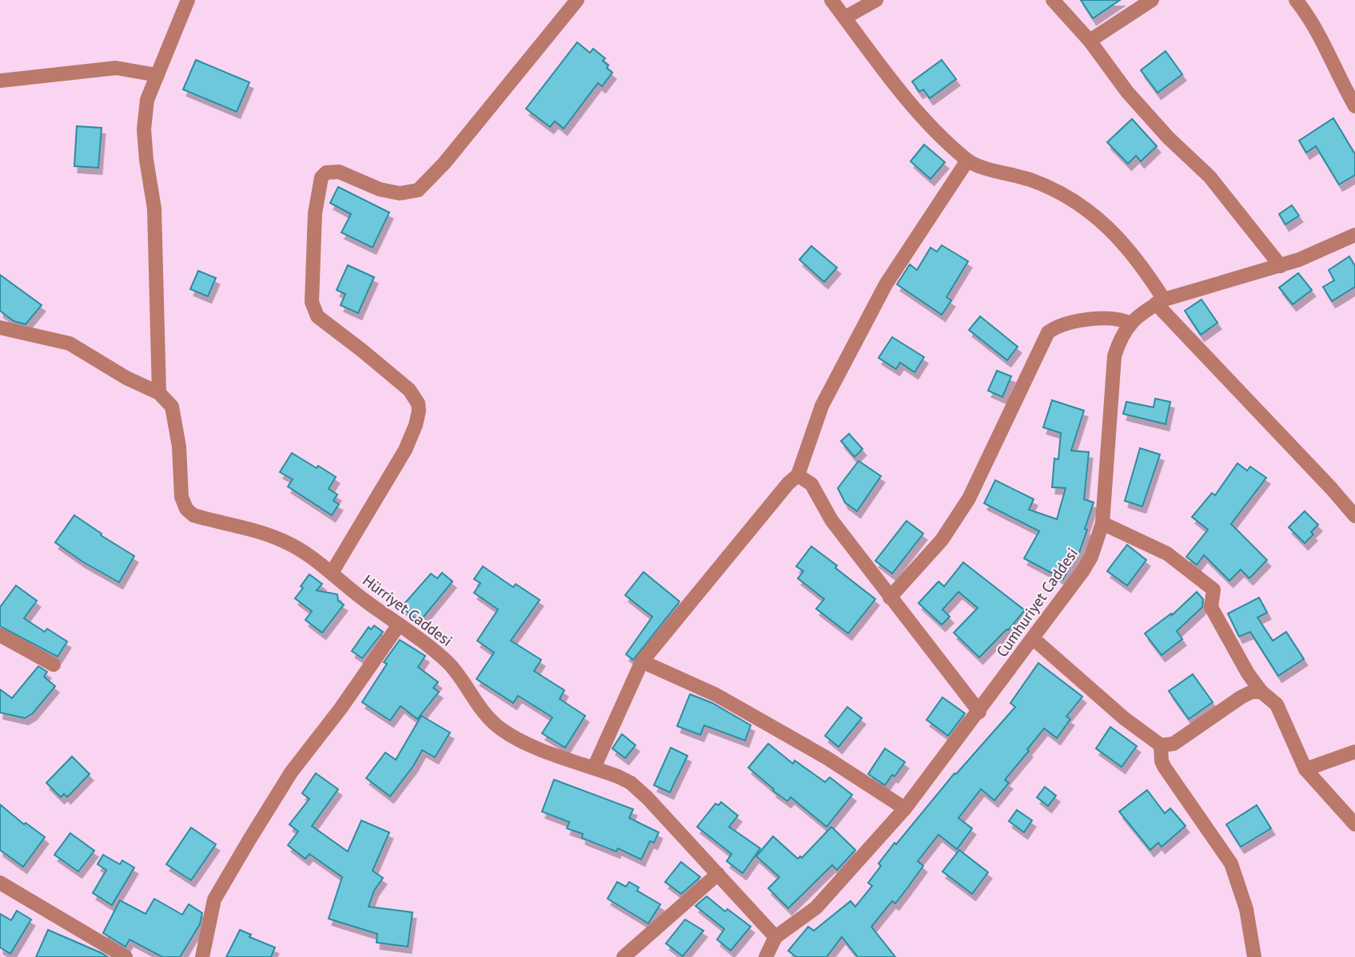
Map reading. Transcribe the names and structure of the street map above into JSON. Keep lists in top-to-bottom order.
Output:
{
  "streets": {
    "street": ["Cumhuriyet Caddesi", "Hürriyet Caddesi"]
  },
  "crossings": [
    ["Cumhuriyet Caddesi", "Hürriyet Caddesi"]
  ]
}
